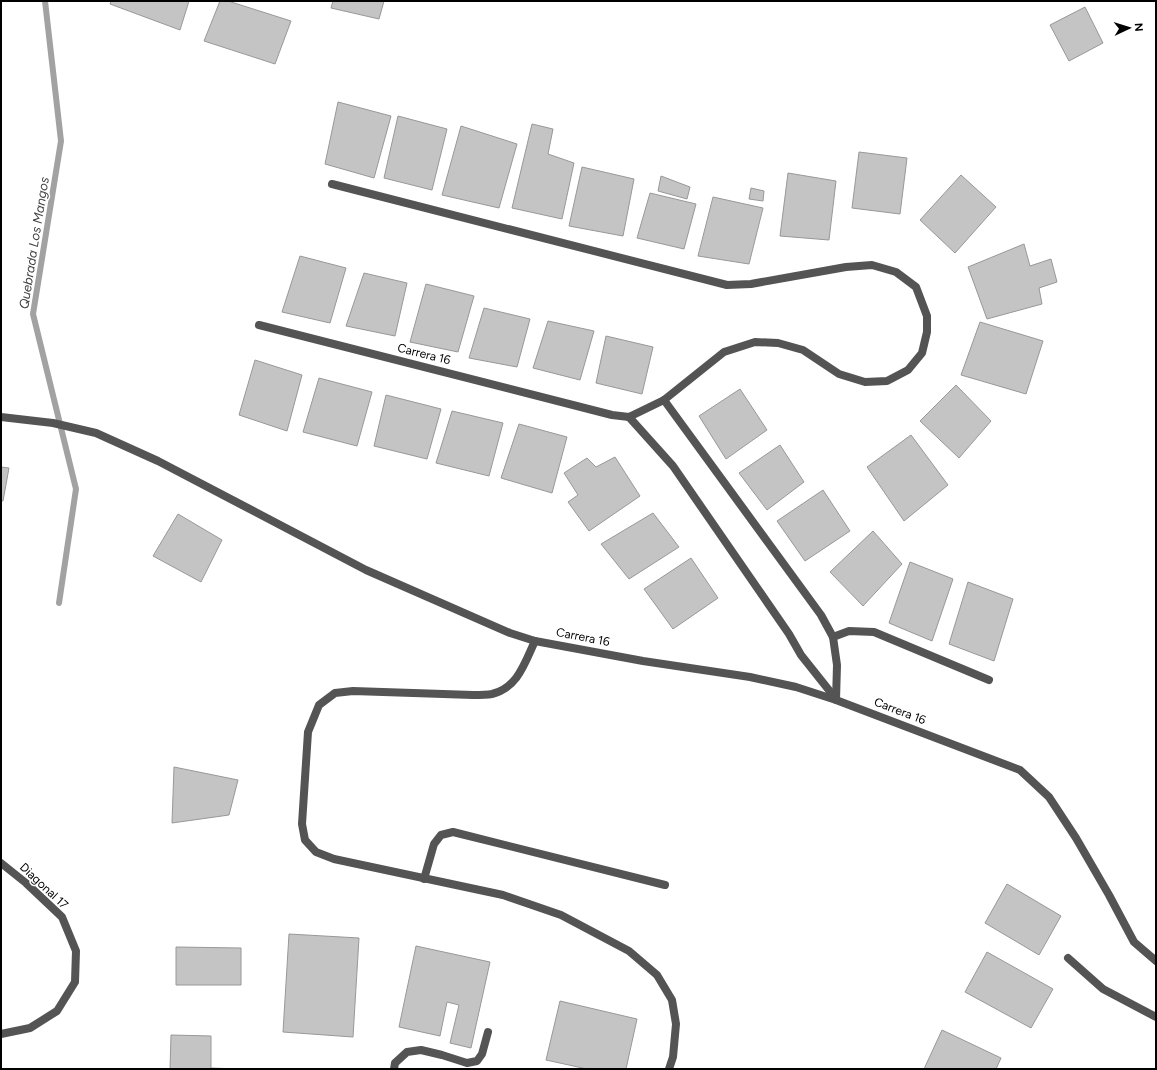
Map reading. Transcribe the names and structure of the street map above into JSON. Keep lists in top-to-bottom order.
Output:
{
  "streets": {
    "street": ["Carrera 16", "Diagonal 17"]
  },
  "water": ["Quebrada Los Mangos"],
  "north": "right"
}
